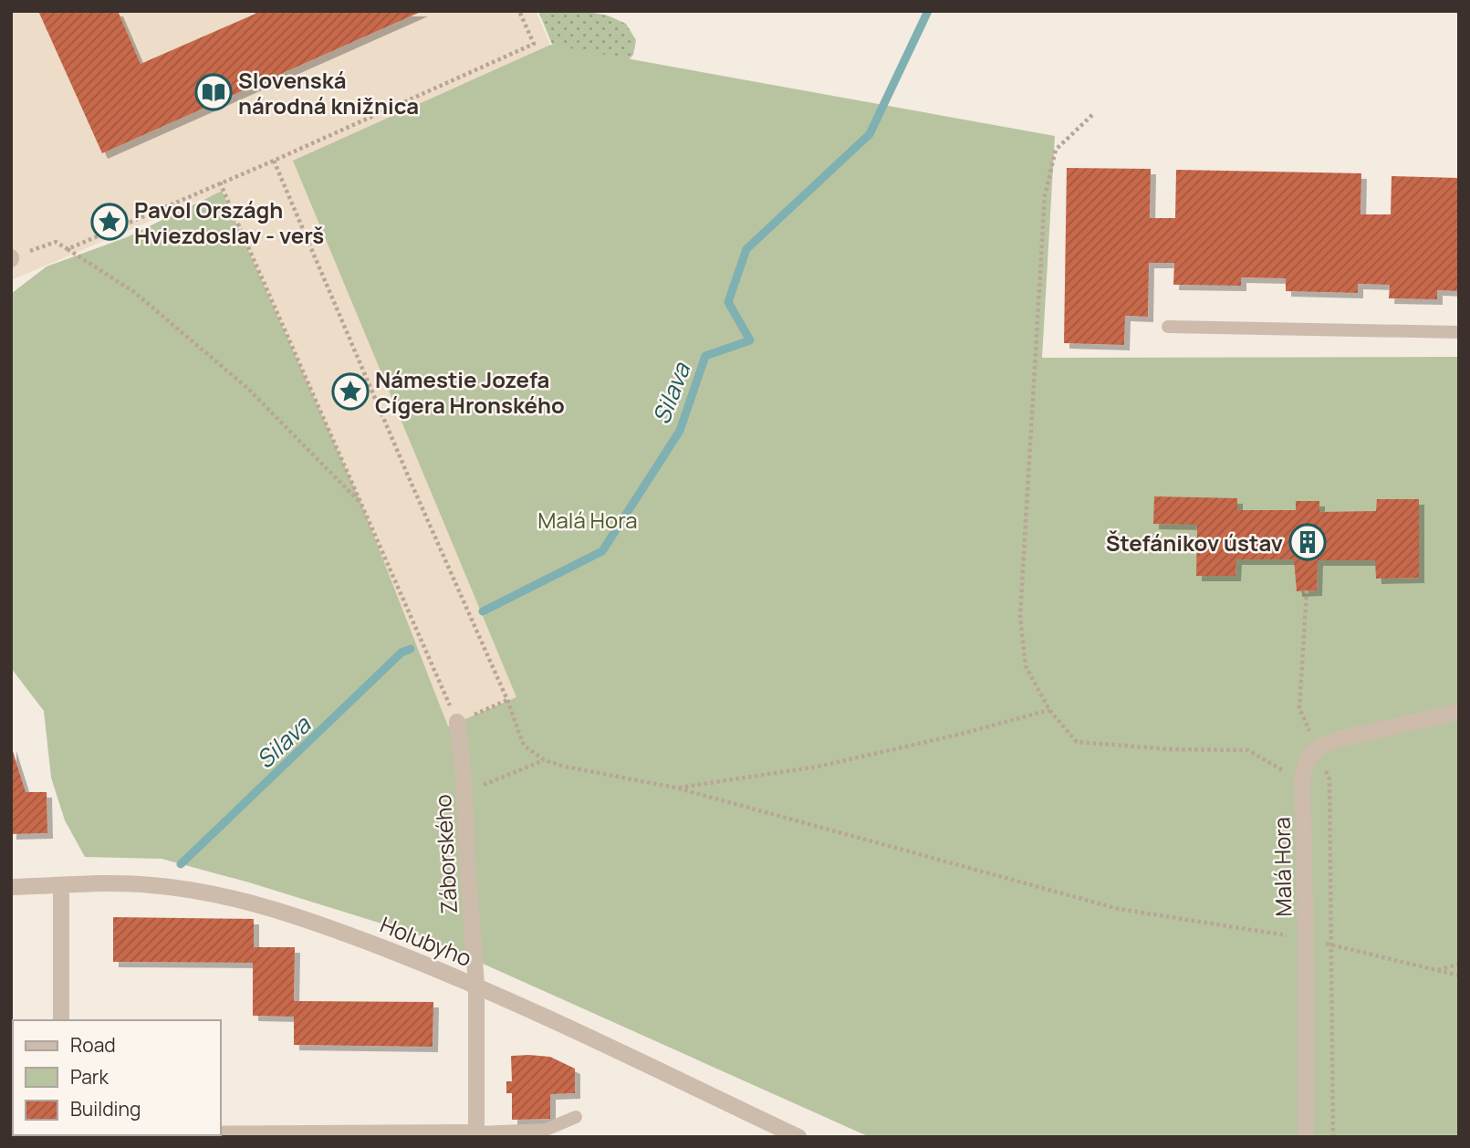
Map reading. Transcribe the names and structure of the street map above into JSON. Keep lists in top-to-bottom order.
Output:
{
  "streets": {
    "street": ["Záborského", "Malá Hora", "Holubyho"]
  },
  "crossings": [
    ["Záborského", "Holubyho"]
  ],
  "water": ["Silava"],
  "parks": ["Malá Hora"],
  "places": {
    "library": ["Slovenská národná knižnica"],
    "place": ["Pavol Országh Hviezdoslav - verš", "Námestie Jozefa Cígera Hronského"],
    "building": ["Štefánikov ústav"]
  },
  "legend": ["Road", "Park", "Building"]
}
